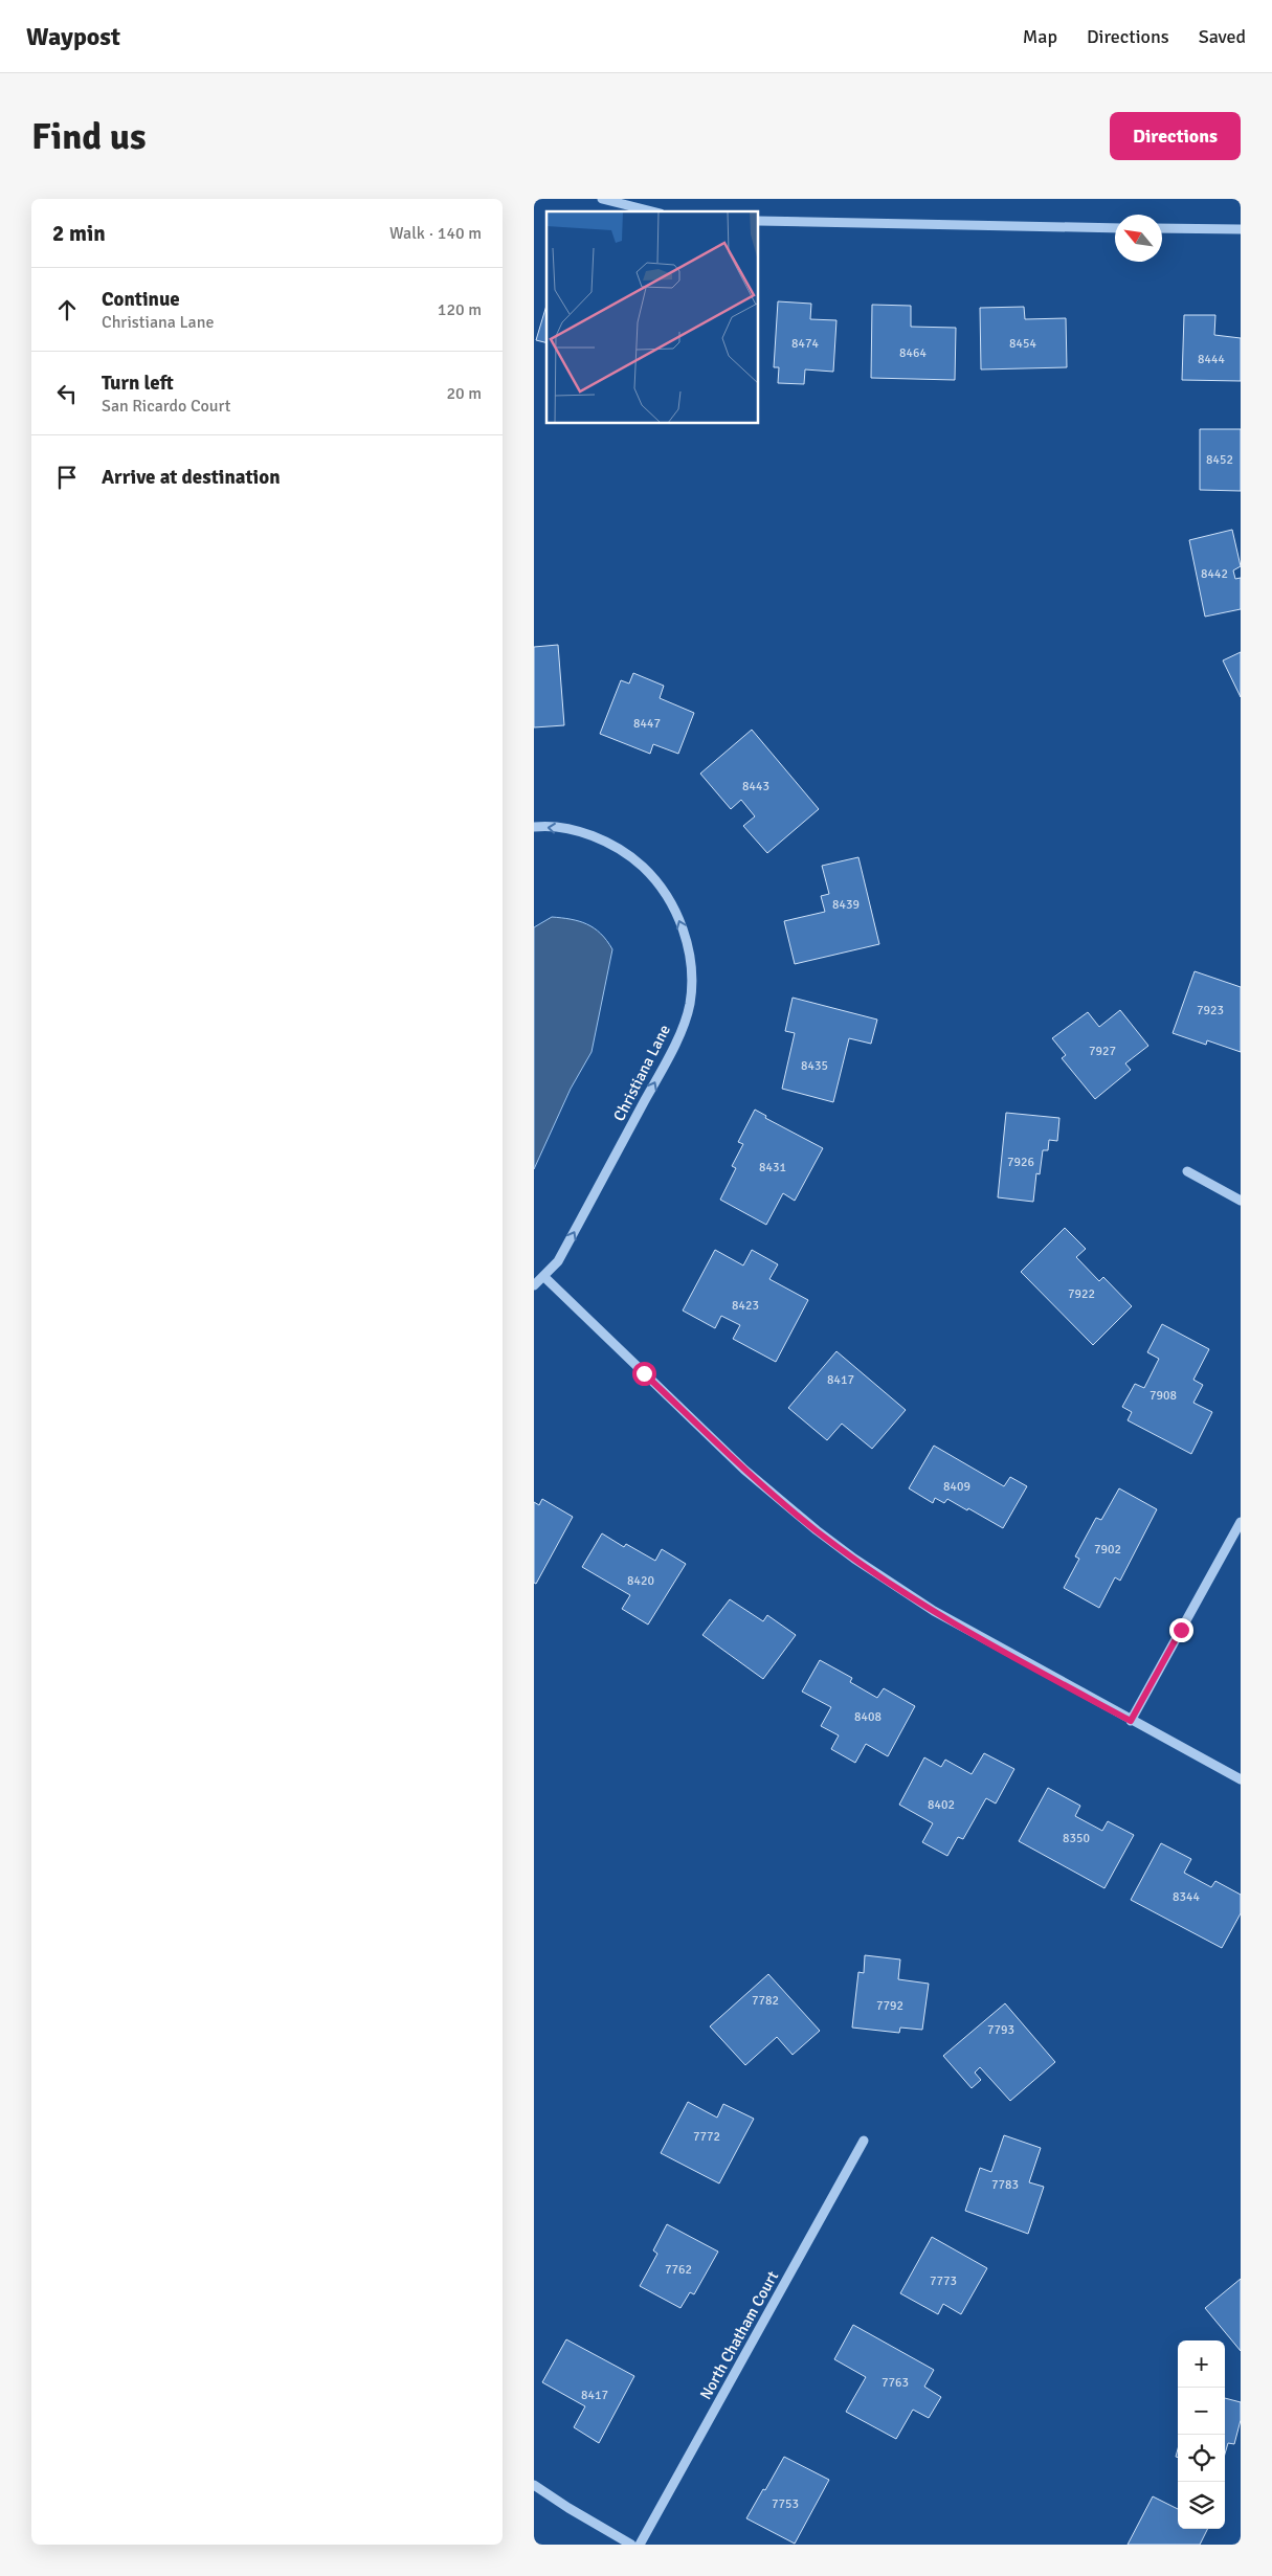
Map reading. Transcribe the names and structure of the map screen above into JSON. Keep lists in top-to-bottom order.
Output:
{
  "streets": {
    "street": ["Christiana Lane", "North Chatham Court"]
  },
  "house_numbers": [
    "8474",
    "8454",
    "8464",
    "8444",
    "8452",
    "8442",
    "8447",
    "8443",
    "8439",
    "7923",
    "7927",
    "8435",
    "7926",
    "8431",
    "7922",
    "8423",
    "8417",
    "7908",
    "8409",
    "7902",
    "8420",
    "8408",
    "8402",
    "8350",
    "8344",
    "7782",
    "7792",
    "7793",
    "7772",
    "7783",
    "7762",
    "7773",
    "7763",
    "8417",
    "7753"
  ],
  "north": "top left",
  "page": {
    "header": "Waypost",
    "nav": ["Map", "Directions", "Saved"],
    "buttons": "Directions",
    "title": "Find us",
    "heading": ["2 min", "Walk · 140 m"],
    "list": [
      ["Continue", "Christiana Lane", "120 m"],
      ["Turn left", "San Ricardo Court", "20 m"],
      "Arrive at destination"
    ],
    "map_buttons": ["+", "−"]
  }
}
